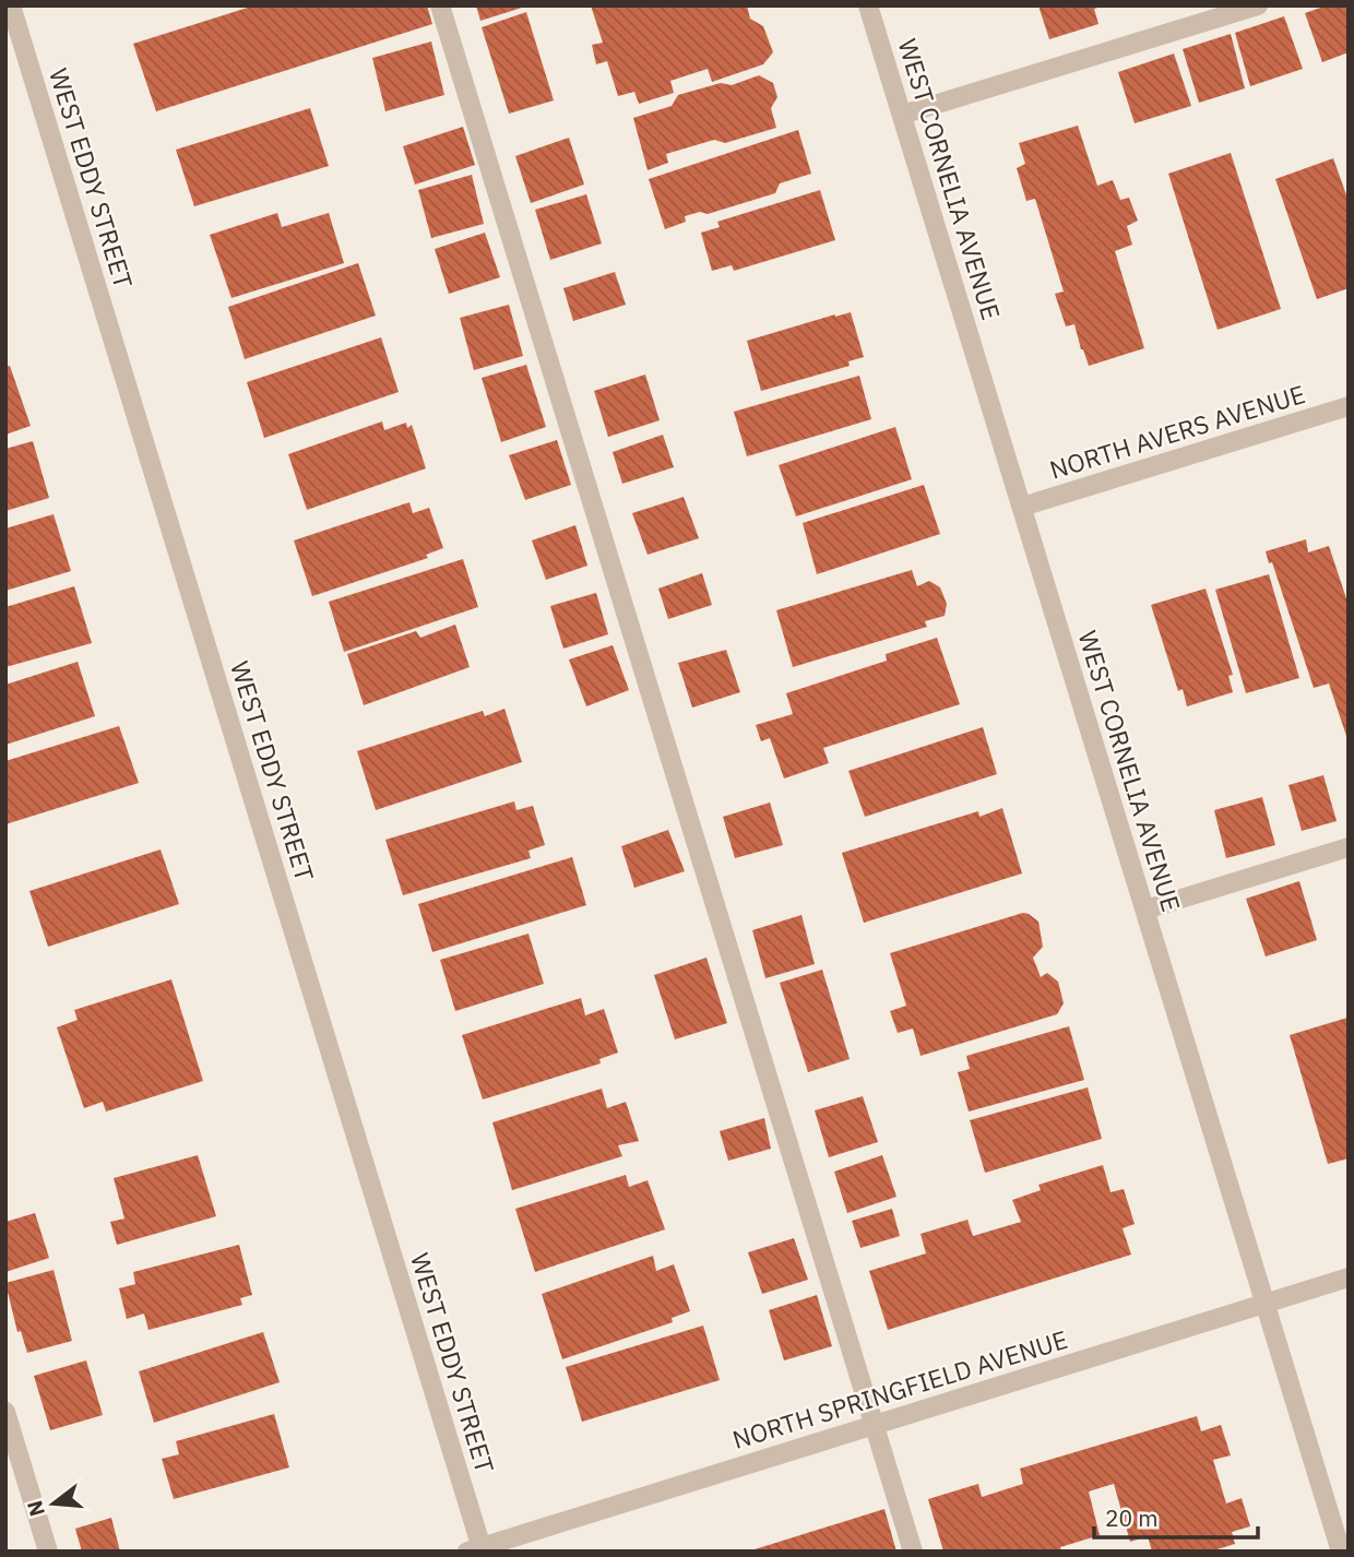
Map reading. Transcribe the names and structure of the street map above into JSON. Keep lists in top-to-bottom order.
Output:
{
  "streets": {
    "street": [
      "WEST EDDY STREET",
      "WEST CORNELIA AVENUE",
      "NORTH AVERS AVENUE",
      "NORTH SPRINGFIELD AVENUE"
    ]
  },
  "crossings": [
    ["WEST EDDY STREET", "NORTH SPRINGFIELD AVENUE"],
    ["WEST CORNELIA AVENUE", "NORTH AVERS AVENUE"],
    ["WEST CORNELIA AVENUE", "NORTH SPRINGFIELD AVENUE"]
  ],
  "scale_bar": "20 m",
  "north": "left"
}
